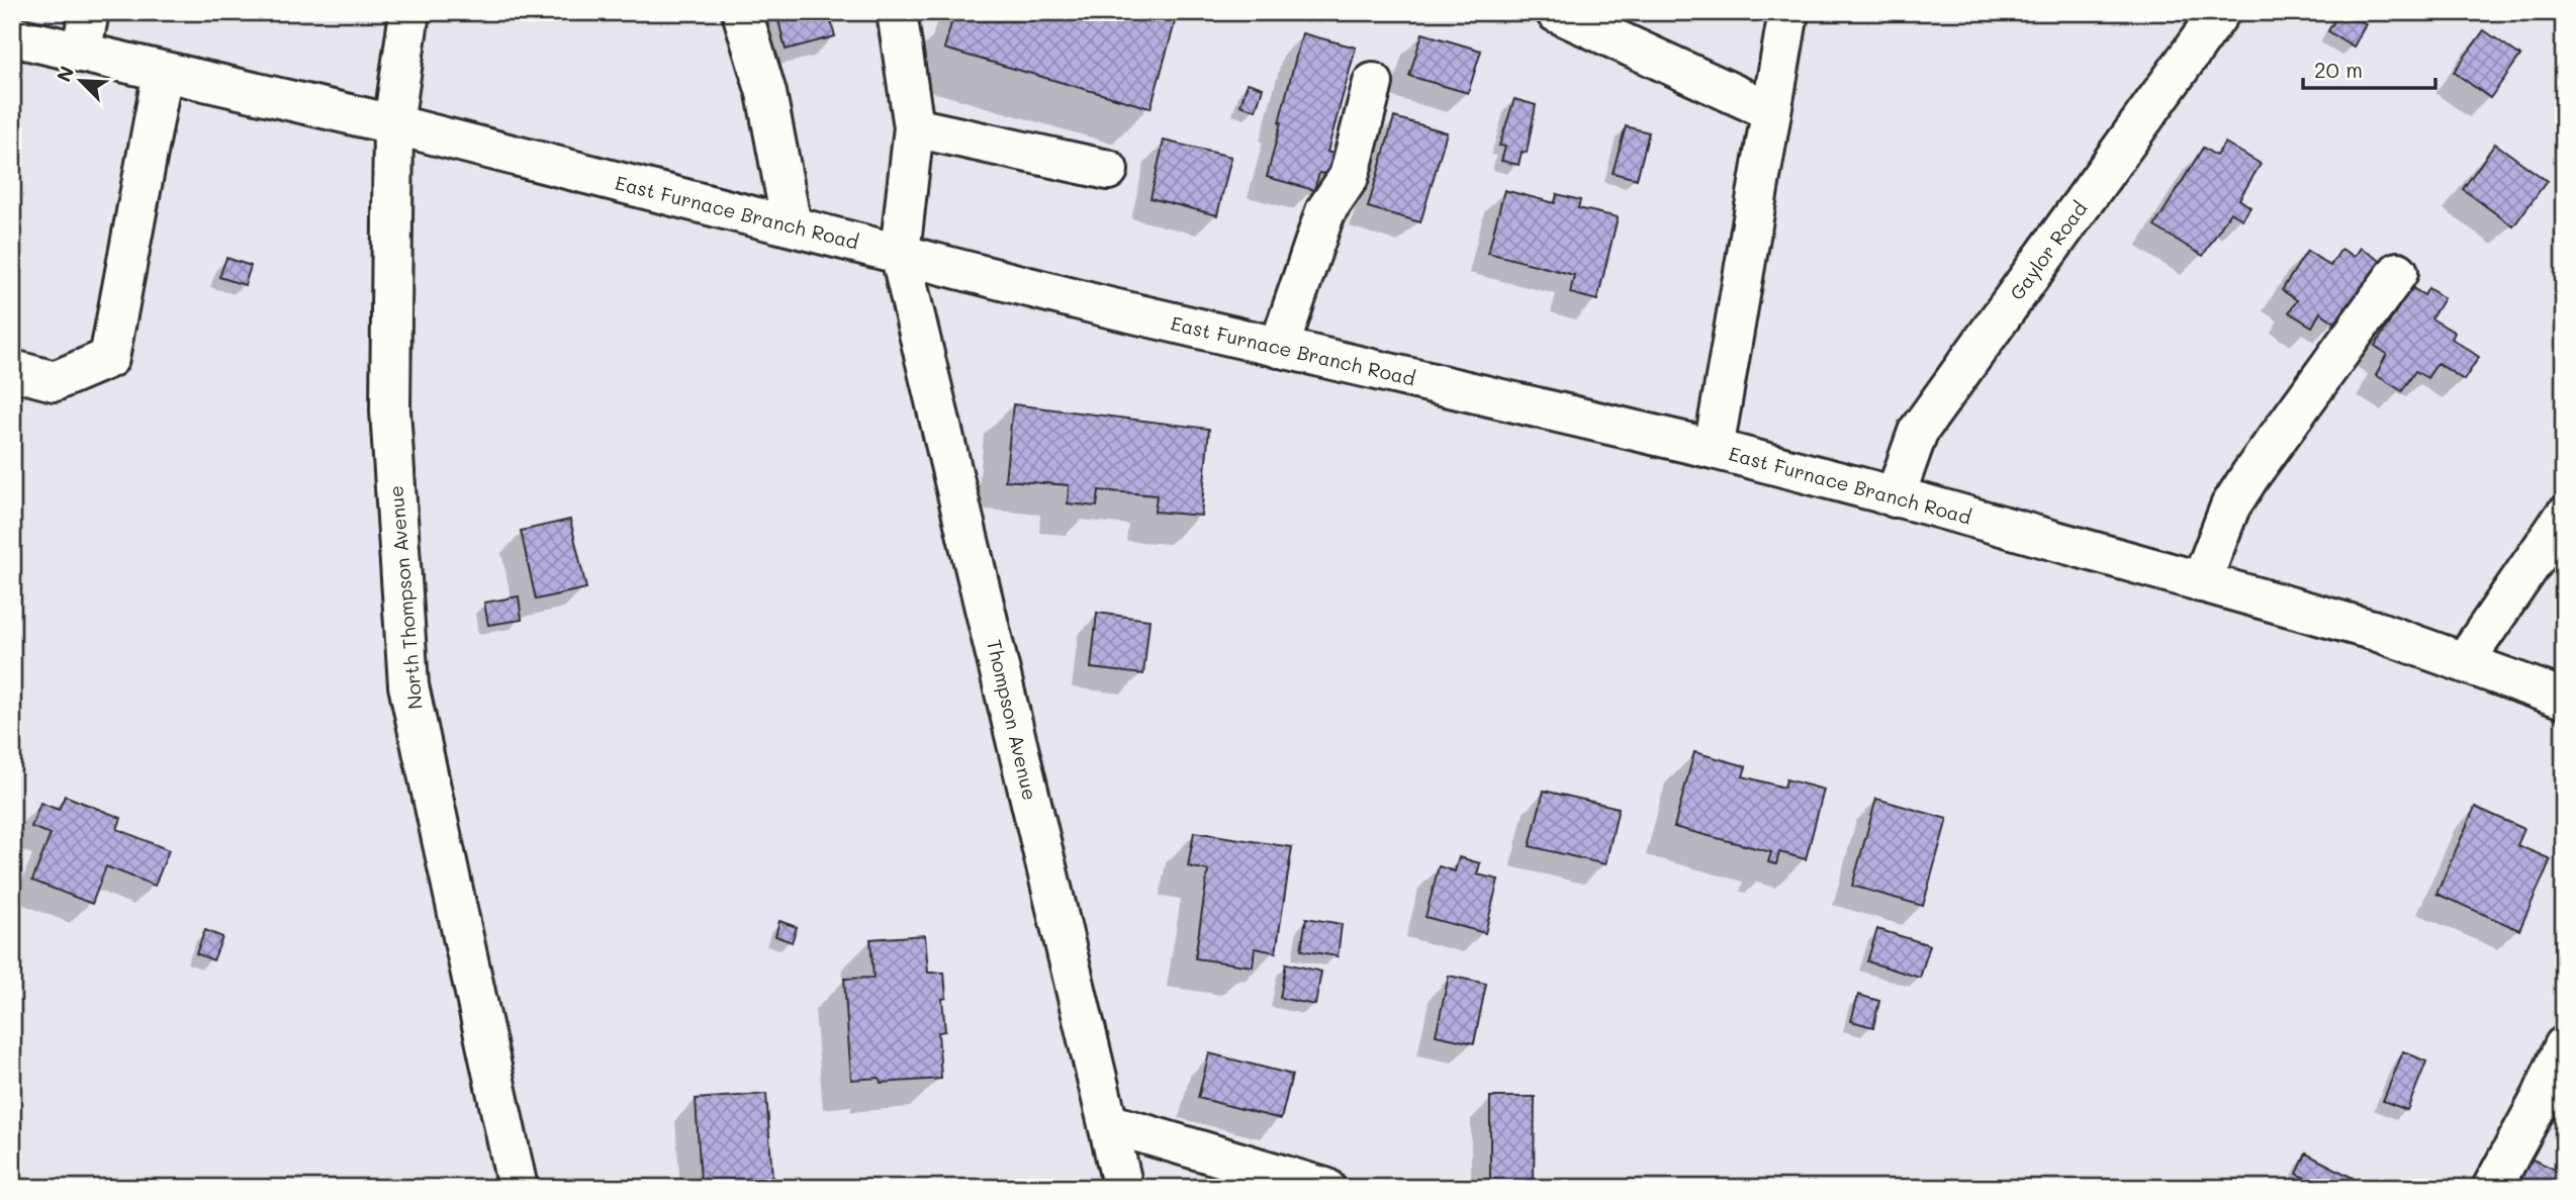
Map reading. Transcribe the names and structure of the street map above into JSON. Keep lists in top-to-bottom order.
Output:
{
  "streets": {
    "street": [
      "East Furnace Branch Road",
      "Gaylor Road",
      "North Thompson Avenue",
      "Thompson Avenue"
    ]
  },
  "crossings": [
    ["East Furnace Branch Road", "Gaylor Road"],
    ["East Furnace Branch Road", "North Thompson Avenue"],
    ["East Furnace Branch Road", "Thompson Avenue"]
  ],
  "scale_bar": "20 m",
  "north": "top left"
}
